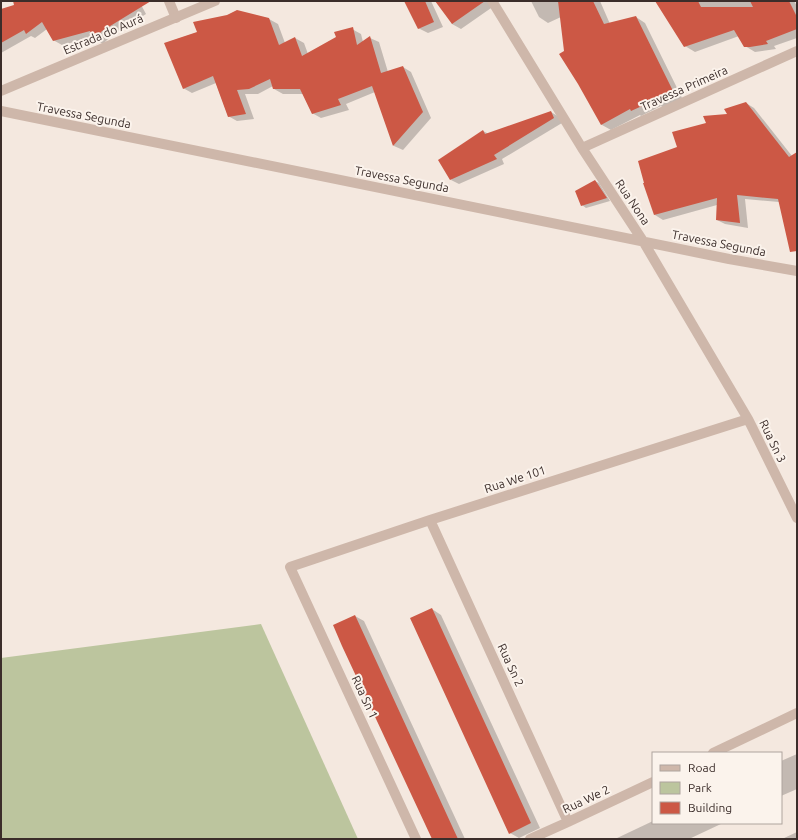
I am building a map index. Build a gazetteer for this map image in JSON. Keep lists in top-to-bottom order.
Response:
{
  "streets": {
    "street": [
      "Estrada do Aurá",
      "Travessa Primeira",
      "Travessa Segunda",
      "Rua Nona",
      "Rua Sn 3",
      "Rua We 101",
      "Rua Sn 2",
      "Rua Sn 1",
      "Rua We 2"
    ]
  },
  "crossings": [
    ["Travessa Primeira", "Rua Nona"],
    ["Travessa Segunda", "Rua Nona"],
    ["Rua Nona", "Rua Sn 3"],
    ["Rua Nona", "Rua We 101"],
    ["Rua Sn 3", "Rua We 101"],
    ["Rua We 101", "Rua Sn 2"],
    ["Rua We 101", "Rua Sn 1"],
    ["Rua Sn 2", "Rua We 2"]
  ],
  "legend": ["Road", "Park", "Building"]
}
